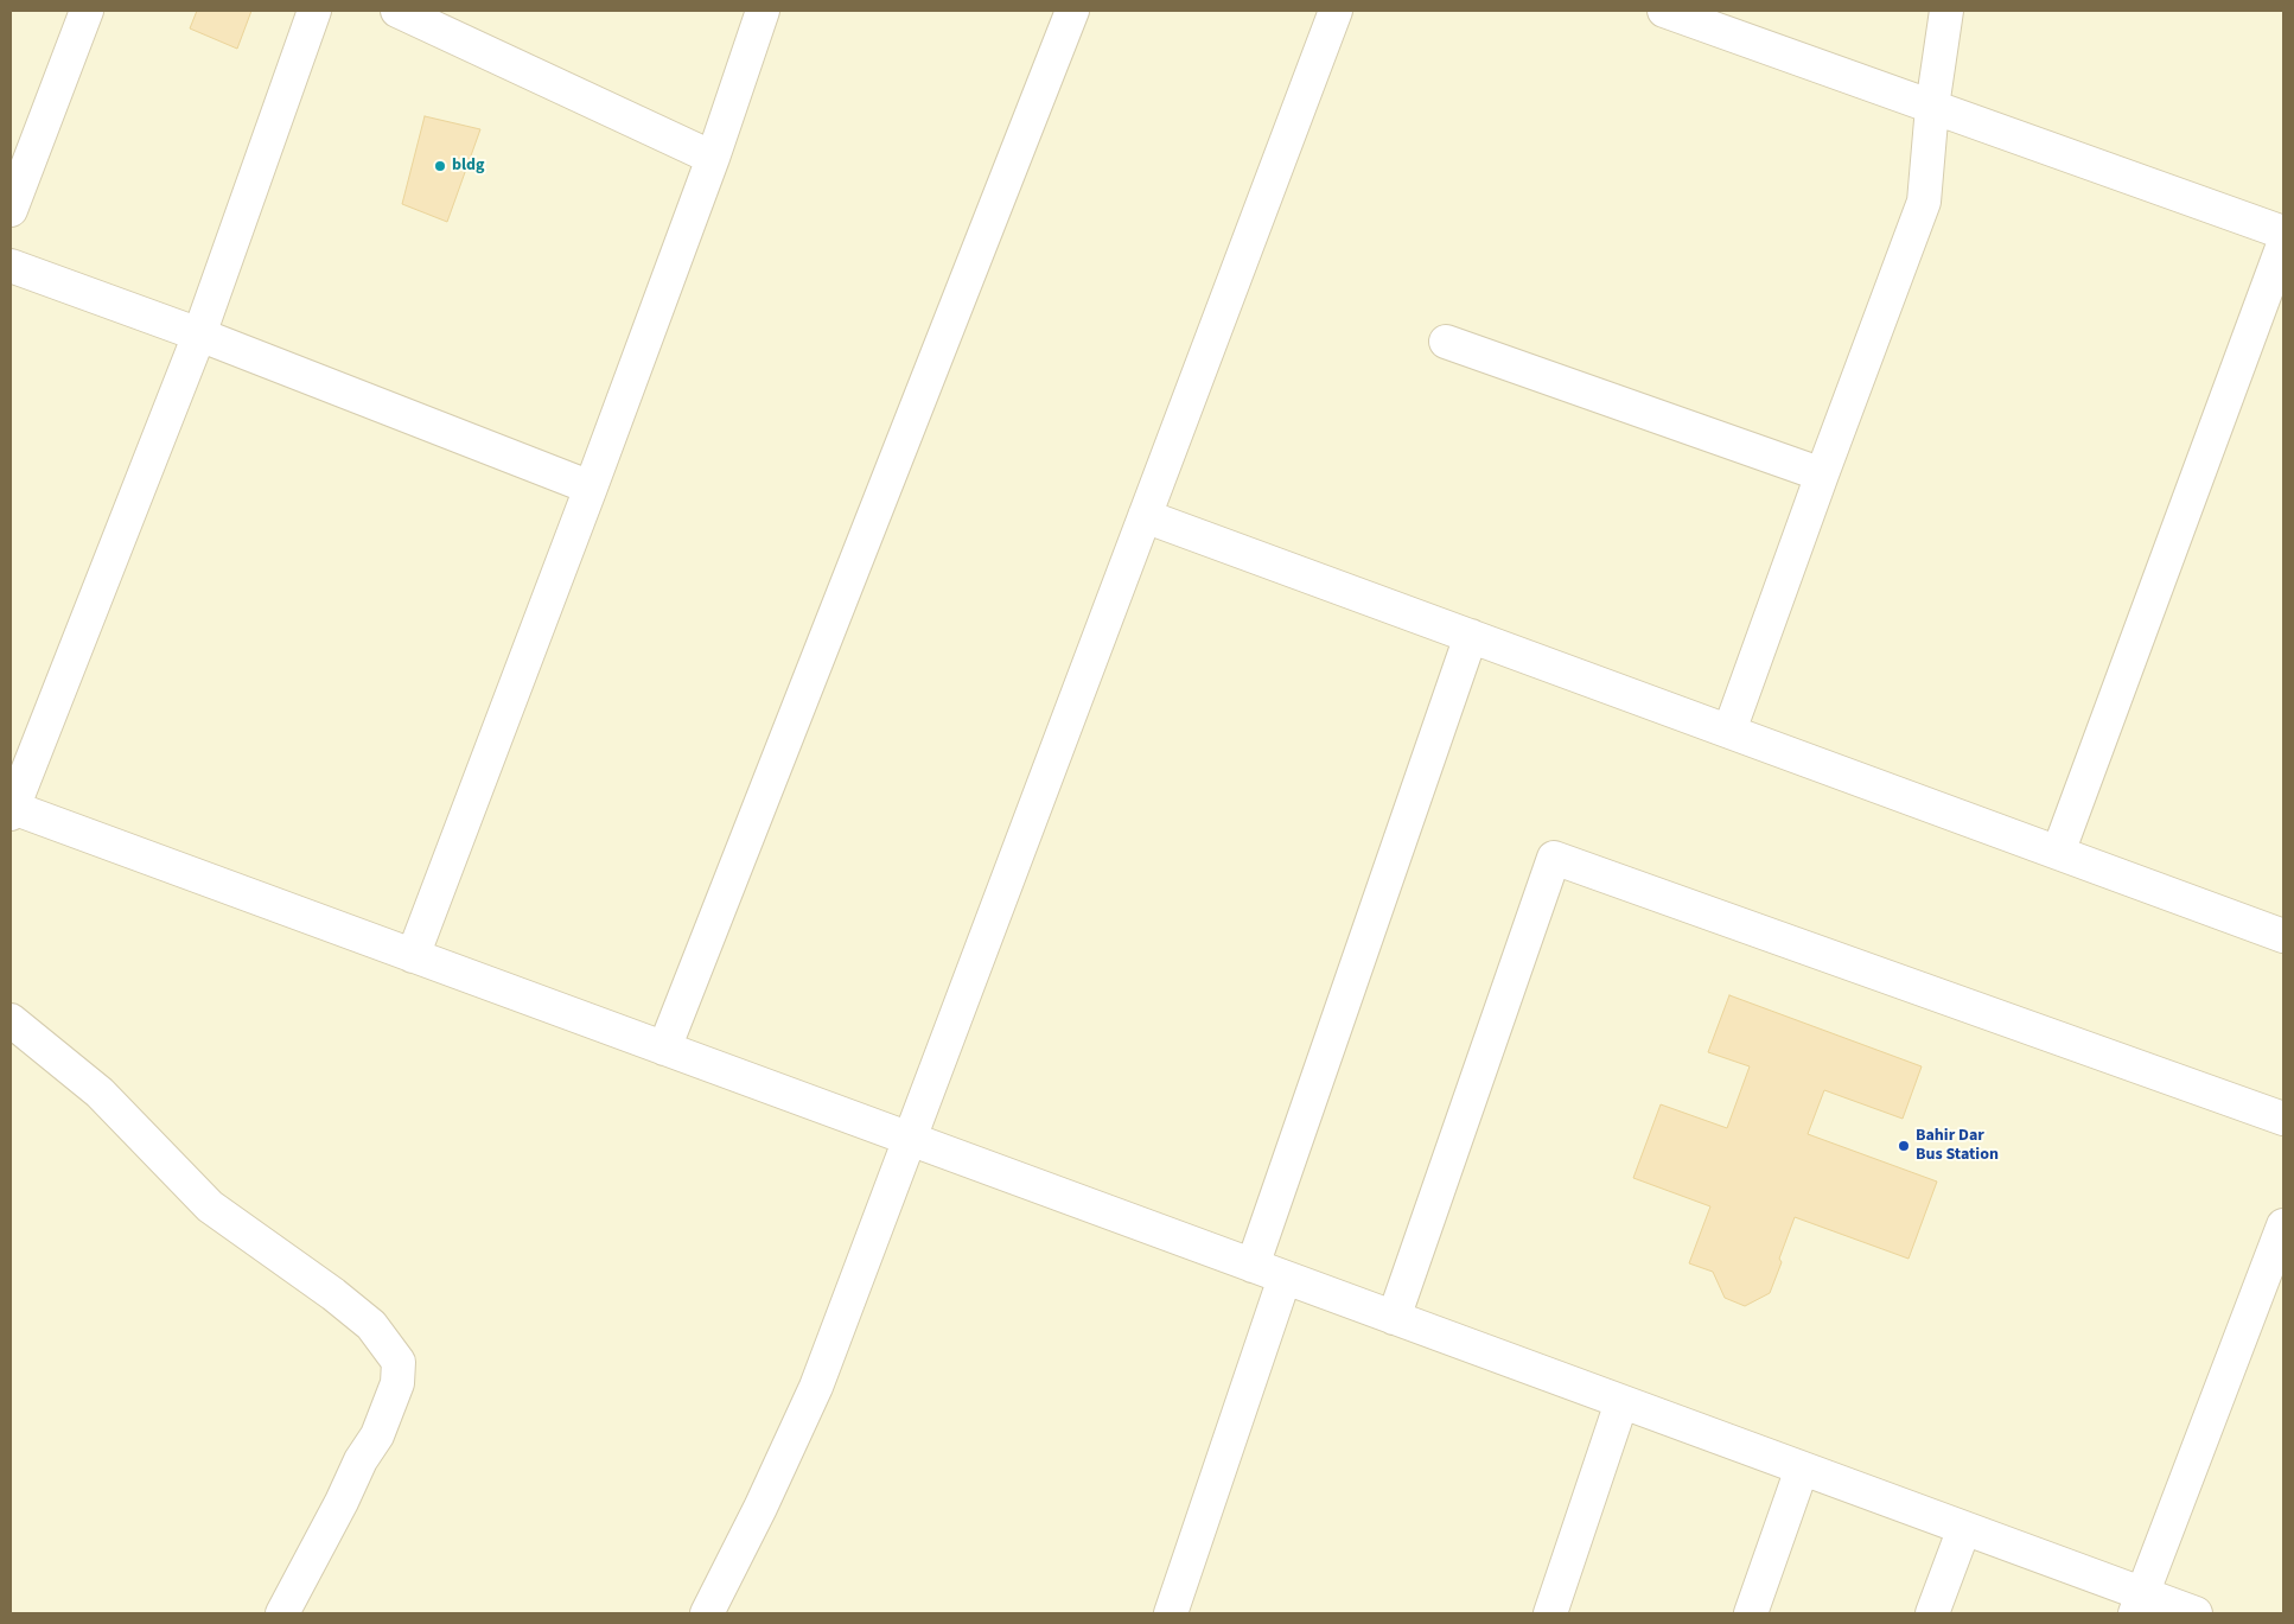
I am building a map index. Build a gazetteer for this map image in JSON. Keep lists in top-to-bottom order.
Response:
{
  "places": ["bldg", "Bahir Dar Bus Station"]
}
